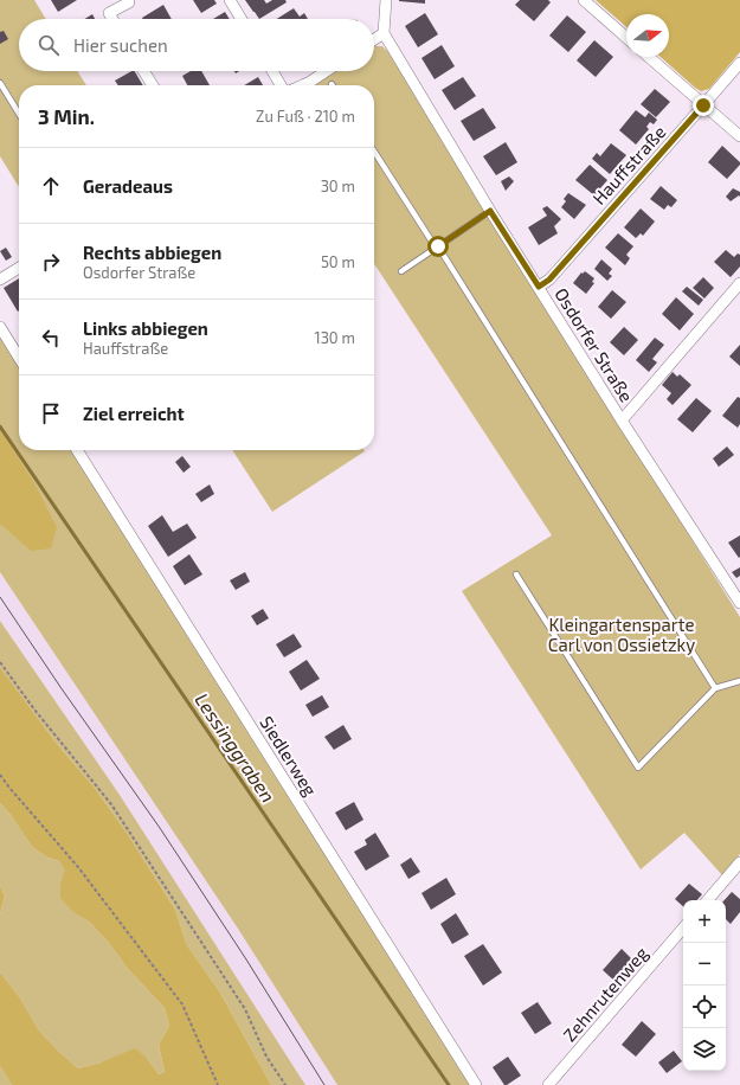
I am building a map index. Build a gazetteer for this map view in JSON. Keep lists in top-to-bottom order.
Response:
{
  "streets": {
    "street": [
      "Hauffstraße",
      "Osdorfer Straße",
      "Siedlerweg",
      "Zehnrutenweg"
    ]
  },
  "crossings": [
    ["Hauffstraße", "Osdorfer Straße"]
  ],
  "water": ["Lessinggraben"],
  "parks": ["Kleingartensparte Carl von Ossietzky"],
  "north": "right",
  "page": {
    "search": "Hier suchen",
    "heading": ["3 Min.", "Zu Fuß · 210 m"],
    "list": [
      ["Geradeaus", "30 m"],
      ["Rechts abbiegen", "Osdorfer Straße", "50 m"],
      ["Links abbiegen", "Hauffstraße", "130 m"],
      "Ziel erreicht"
    ],
    "map_buttons": ["+", "−"]
  }
}
